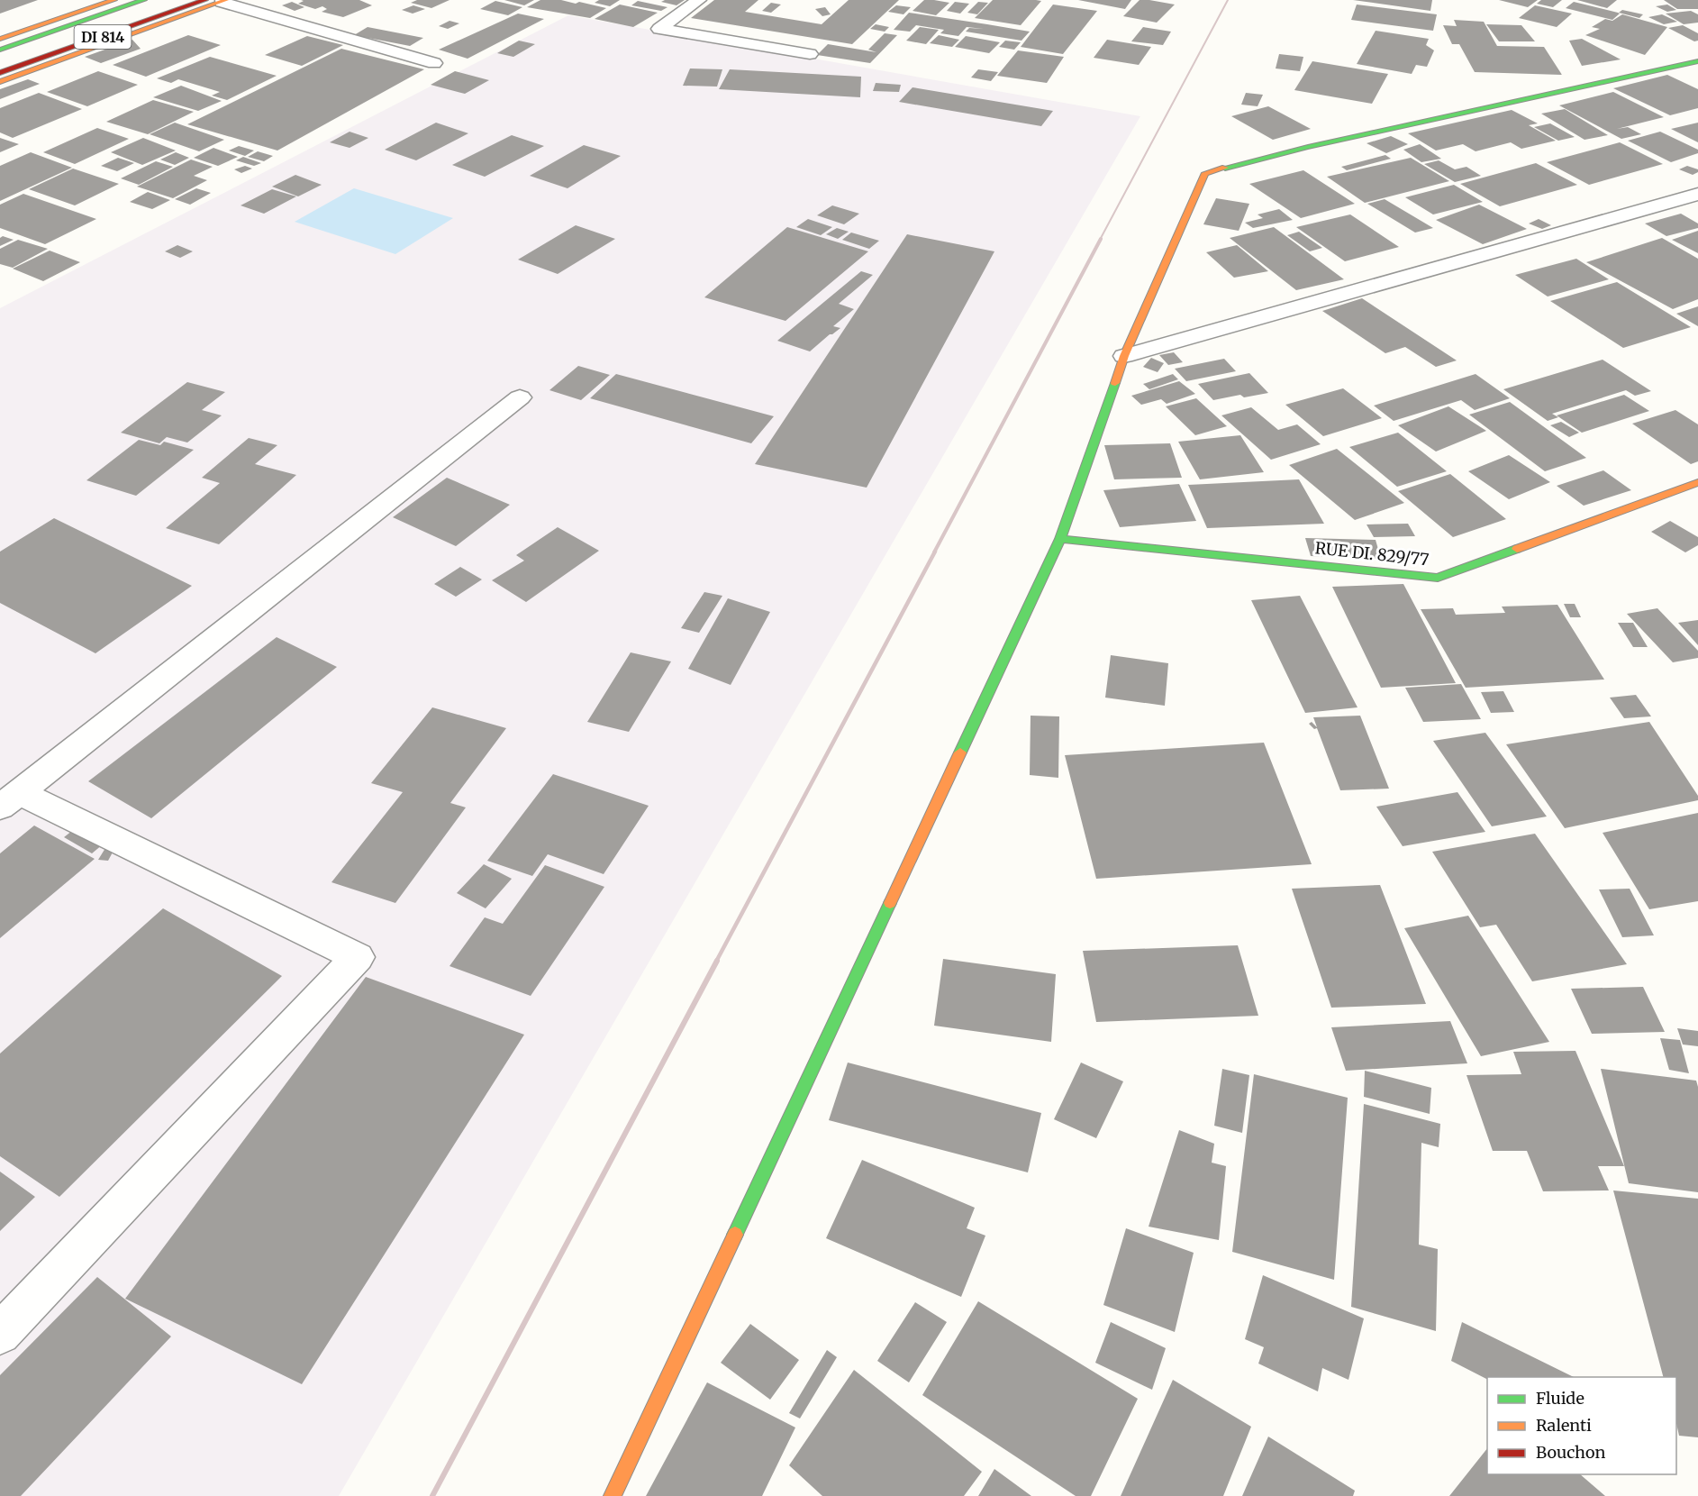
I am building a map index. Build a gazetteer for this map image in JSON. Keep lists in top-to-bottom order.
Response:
{
  "streets": {
    "street": ["DI 814", "RUE DI. 829/77"]
  },
  "legend": ["Fluide", "Ralenti", "Bouchon"]
}
